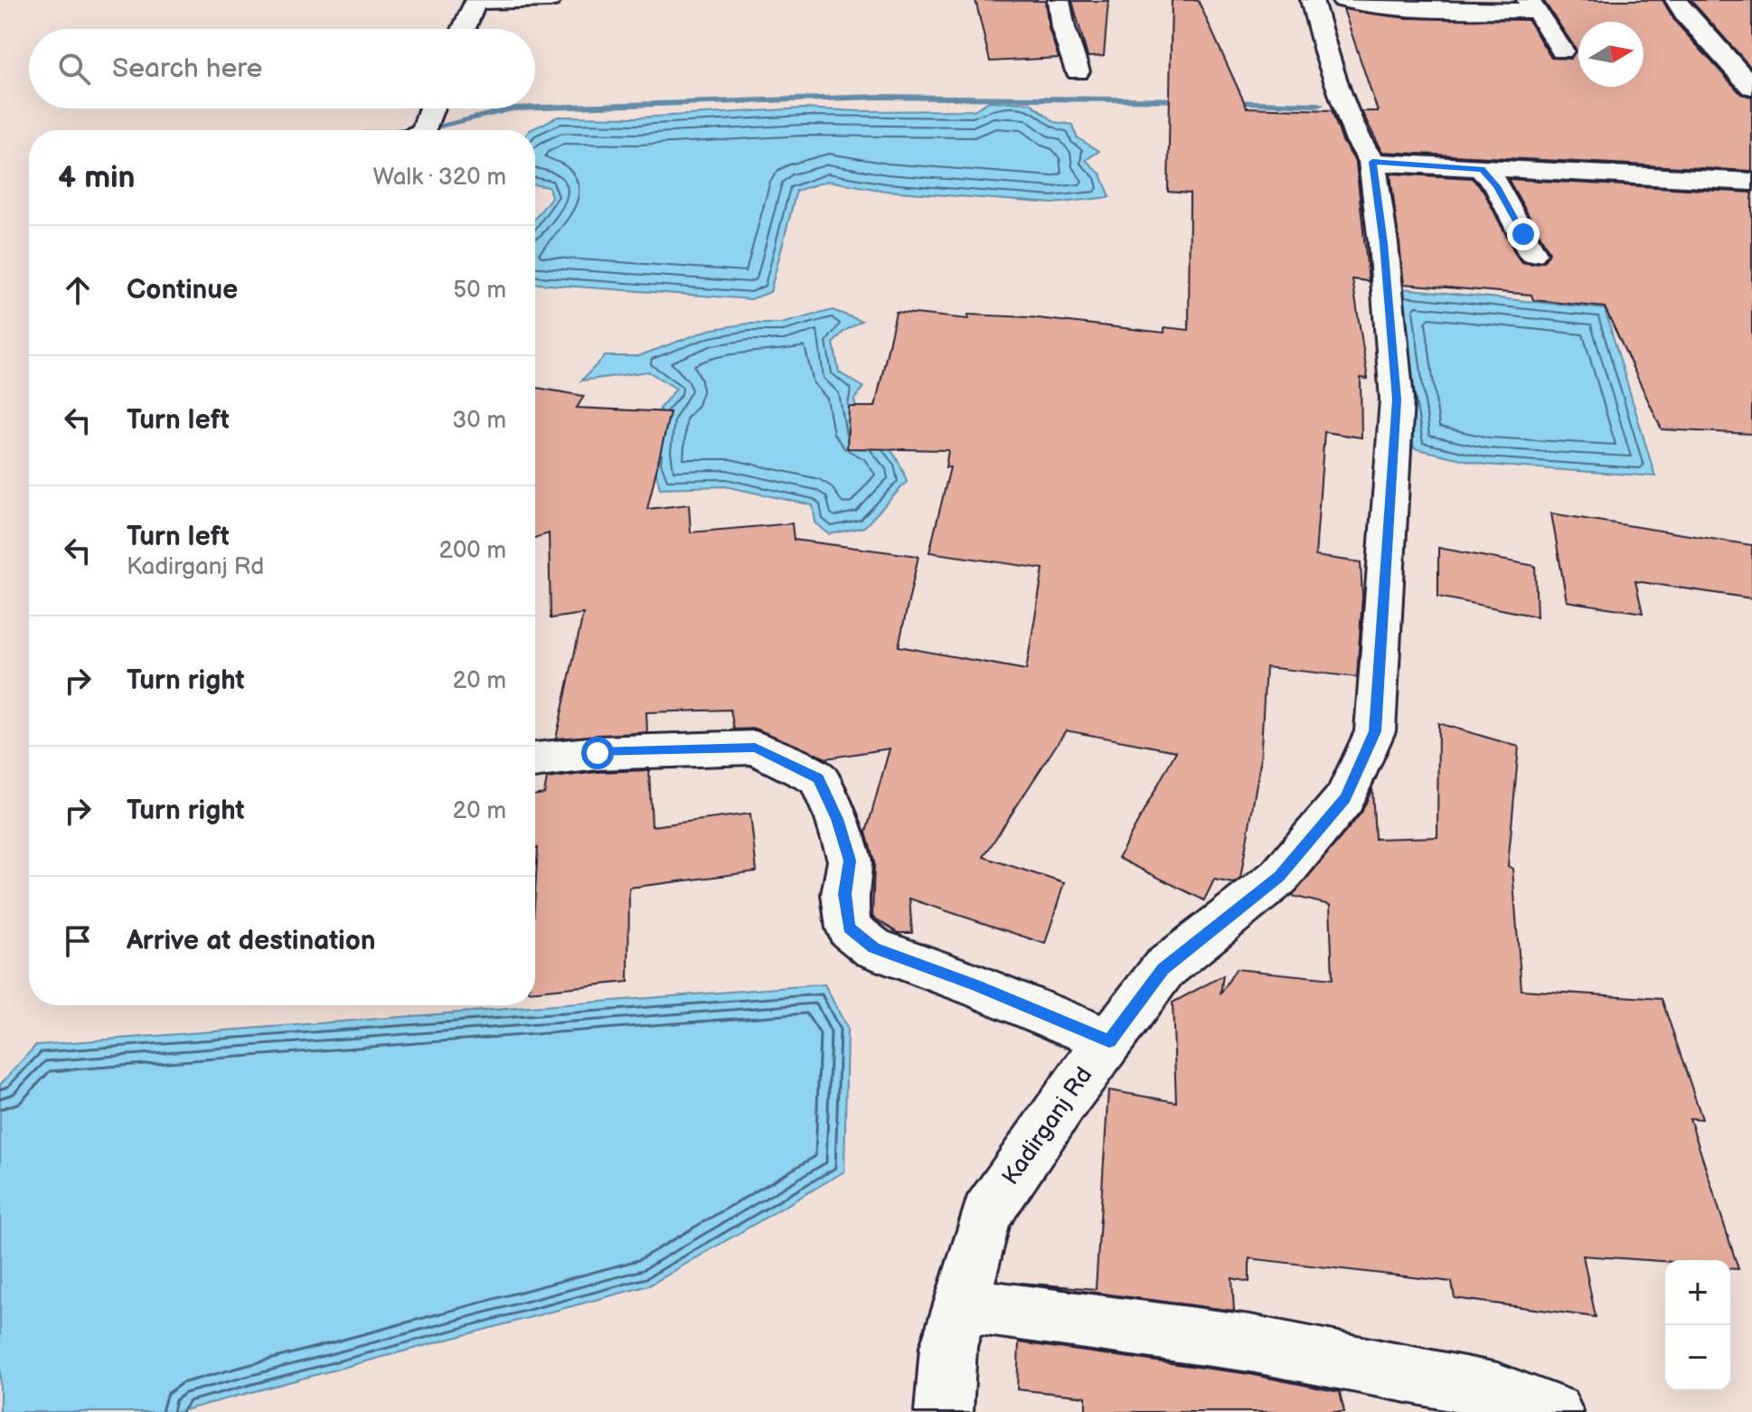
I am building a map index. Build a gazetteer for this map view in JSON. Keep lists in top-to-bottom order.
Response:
{
  "streets": {
    "street": ["Kadirganj Rd"]
  },
  "north": "right",
  "page": {
    "search": "Search here",
    "heading": ["4 min", "Walk · 320 m"],
    "list": [
      ["Continue", "50 m"],
      ["Turn left", "30 m"],
      ["Turn left", "Kadirganj Rd", "200 m"],
      ["Turn right", "20 m"],
      ["Turn right", "20 m"],
      "Arrive at destination"
    ],
    "map_buttons": ["+", "−"]
  }
}
